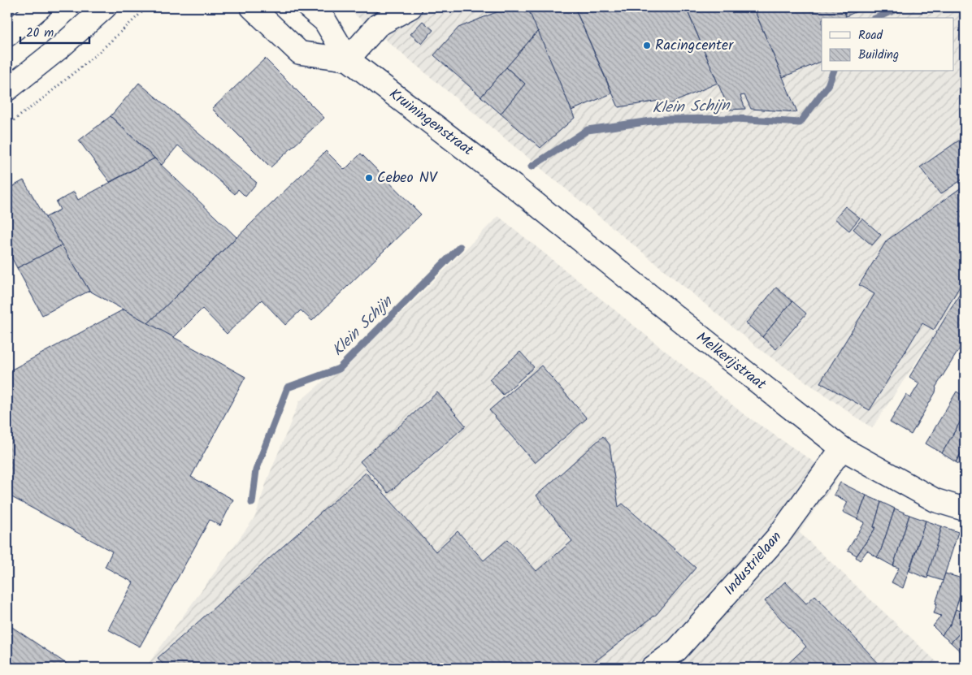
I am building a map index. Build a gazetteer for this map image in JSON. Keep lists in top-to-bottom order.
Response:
{
  "streets": {
    "street": ["Kruiningenstraat", "Melkerijstraat", "Industrielaan"]
  },
  "crossings": [
    ["Kruiningenstraat", "Melkerijstraat"],
    ["Melkerijstraat", "Industrielaan"]
  ],
  "water": ["Klein Schijn"],
  "places": ["Racingcenter", "Cebeo NV"],
  "legend": ["Road", "Building"],
  "scale_bar": "20 m"
}
